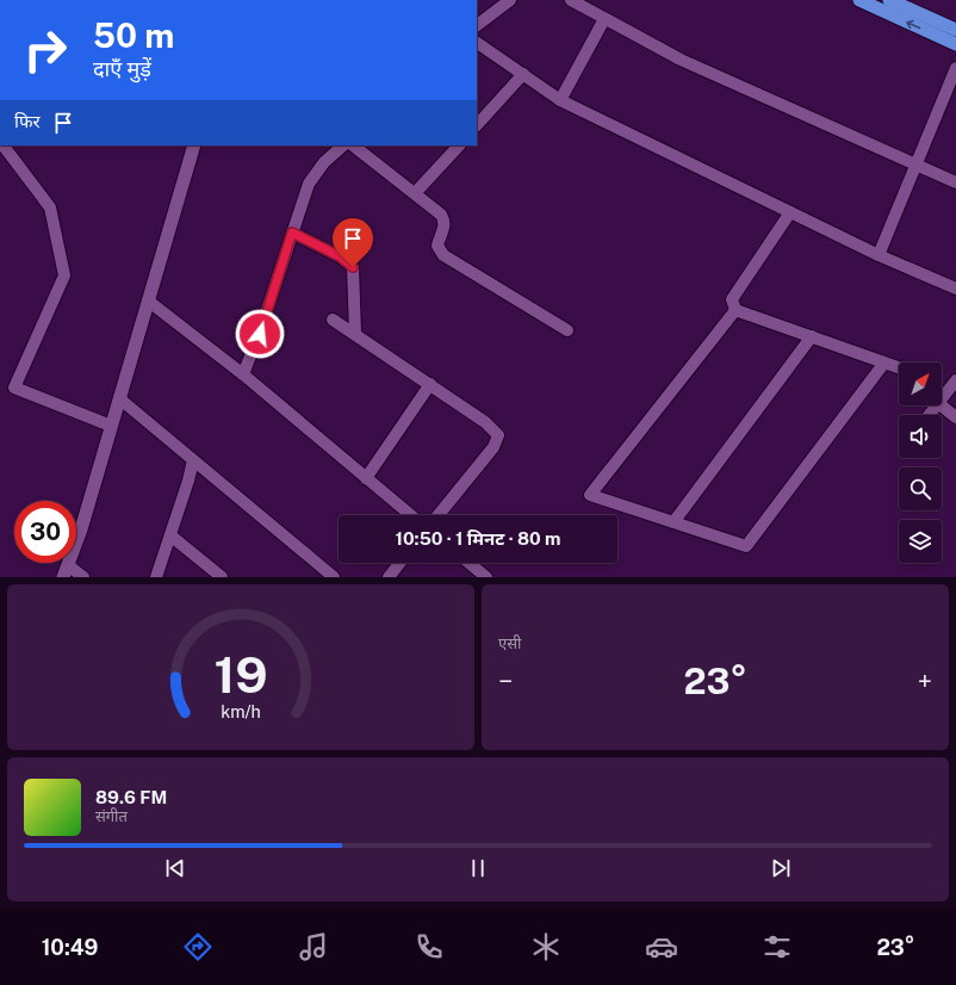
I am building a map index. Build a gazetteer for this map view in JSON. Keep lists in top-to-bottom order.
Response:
{
  "north": "top right",
  "page": {
    "turn": ["50 m", "दाएँ मुड़ें"],
    "then": "फिर",
    "limit": "30",
    "trip": "10:50 · 1 मिनट · 80 m",
    "tile": "एसी",
    "heat": ["−", "23°", "+"],
    "song": ["89.6 FM", "संगीत"],
    "tabs": ["10:49", "23°"],
    "gauge": ["19", "km/h"]
  }
}
